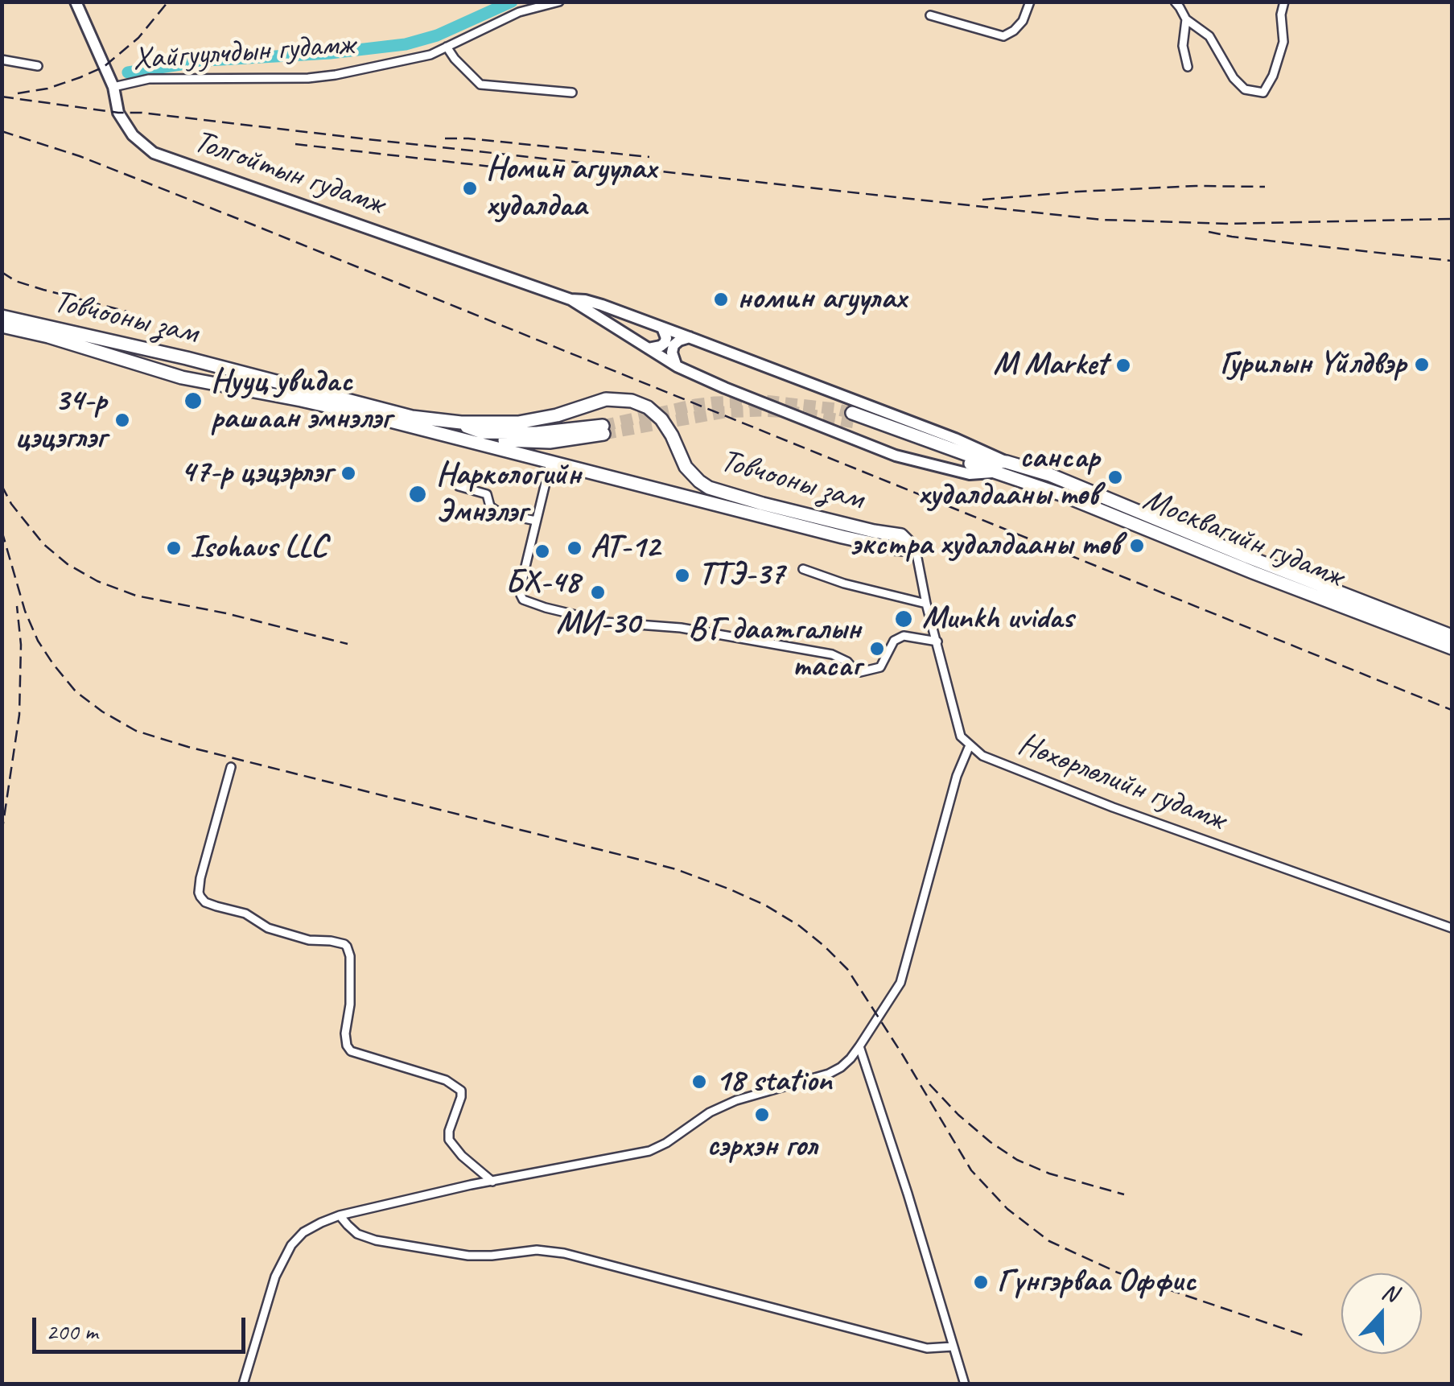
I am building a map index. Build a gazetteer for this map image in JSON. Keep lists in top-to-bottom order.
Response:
{
  "streets": {
    "highway": ["Товчооны зам", "Москвагийн гудамж"],
    "main road": ["Толгойтын гудамж"],
    "street": ["Хайгуулчдын гудамж", "Нөхөрлөлийн гудамж"]
  },
  "crossings": [
    ["Хайгуулчдын гудамж", "Толгойтын гудамж"],
    ["Толгойтын гудамж", "Москвагийн гудамж"],
    ["Товчооны зам", "Нөхөрлөлийн гудамж"]
  ],
  "places": [
    "Номин агуулах худалдаа",
    "номин агуулах",
    "Гурилын Үйлдвэр",
    "М Market",
    "Нууц увидас рашаан эмнэлэг",
    "34-р цэцэглэг",
    "47-р цэцэрлэг",
    "сансар худалдааны төв",
    "Наркологийн Эмнэлэг",
    "экстра худалдааны төв",
    "Isohaus LLC",
    "АТ-12",
    "БХ-48",
    "ТТЭ-37",
    "МИ-30",
    "Munkh uvidas",
    "ВГ даатгалын тасаг",
    "18 station",
    "сэрхэн гол",
    "Гүнгэрваа Оффис"
  ],
  "scale_bar": "200 m",
  "north": "top"
}
